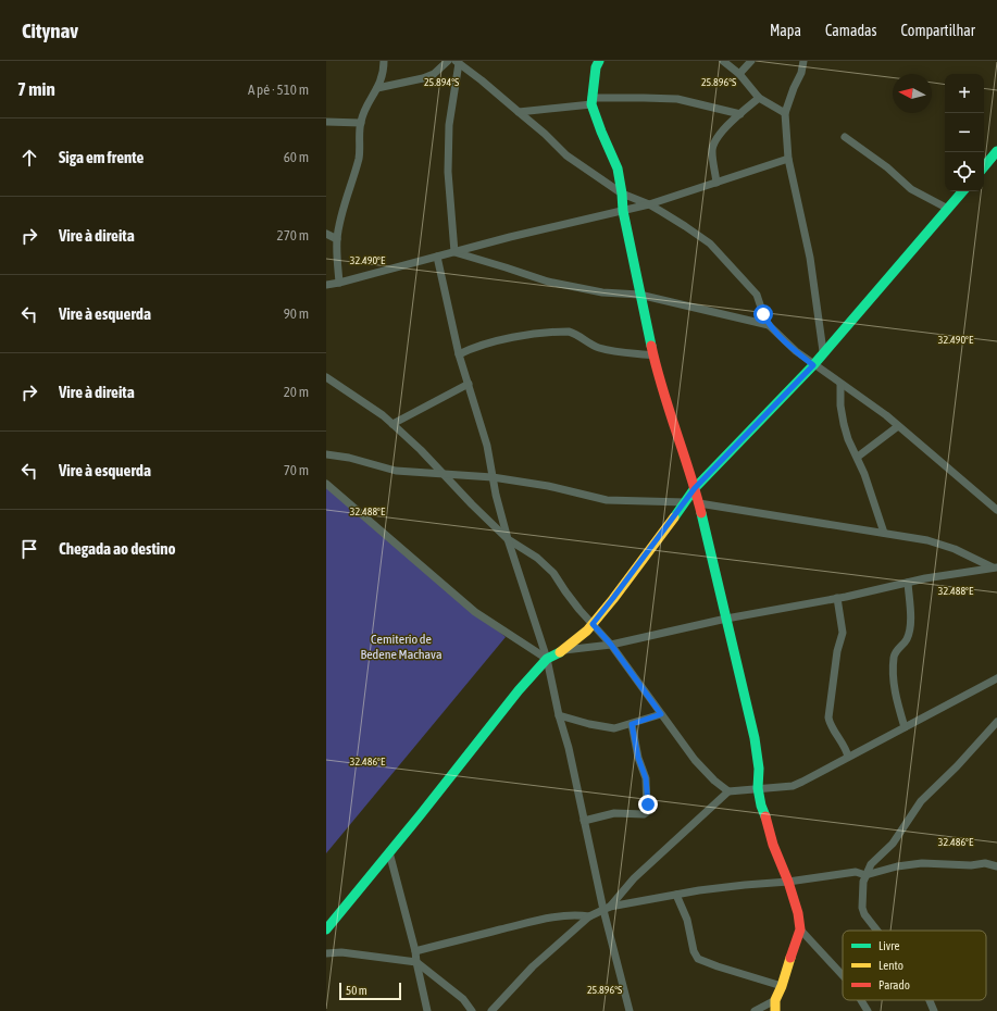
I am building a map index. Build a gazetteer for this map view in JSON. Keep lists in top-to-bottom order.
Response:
{
  "parks": ["Cemiterio de Bedene Machava"],
  "legend": ["Livre", "Lento", "Parado"],
  "scale_bar": "50 m",
  "north": "left",
  "page": {
    "header": "Citynav",
    "nav": ["Mapa", "Camadas", "Compartilhar"],
    "heading": ["7 min", "A pé · 510 m"],
    "map_buttons": ["+", "−"],
    "list": [
      ["Siga em frente", "60 m"],
      ["Vire à direita", "270 m"],
      ["Vire à esquerda", "90 m"],
      ["Vire à direita", "20 m"],
      ["Vire à esquerda", "70 m"],
      "Chegada ao destino"
    ],
    "scale": "50 m"
  },
  "coordinates": [
    "25.894°S",
    "25.896°S",
    "32.490°E",
    "32.488°E",
    "32.486°E"
  ]
}
